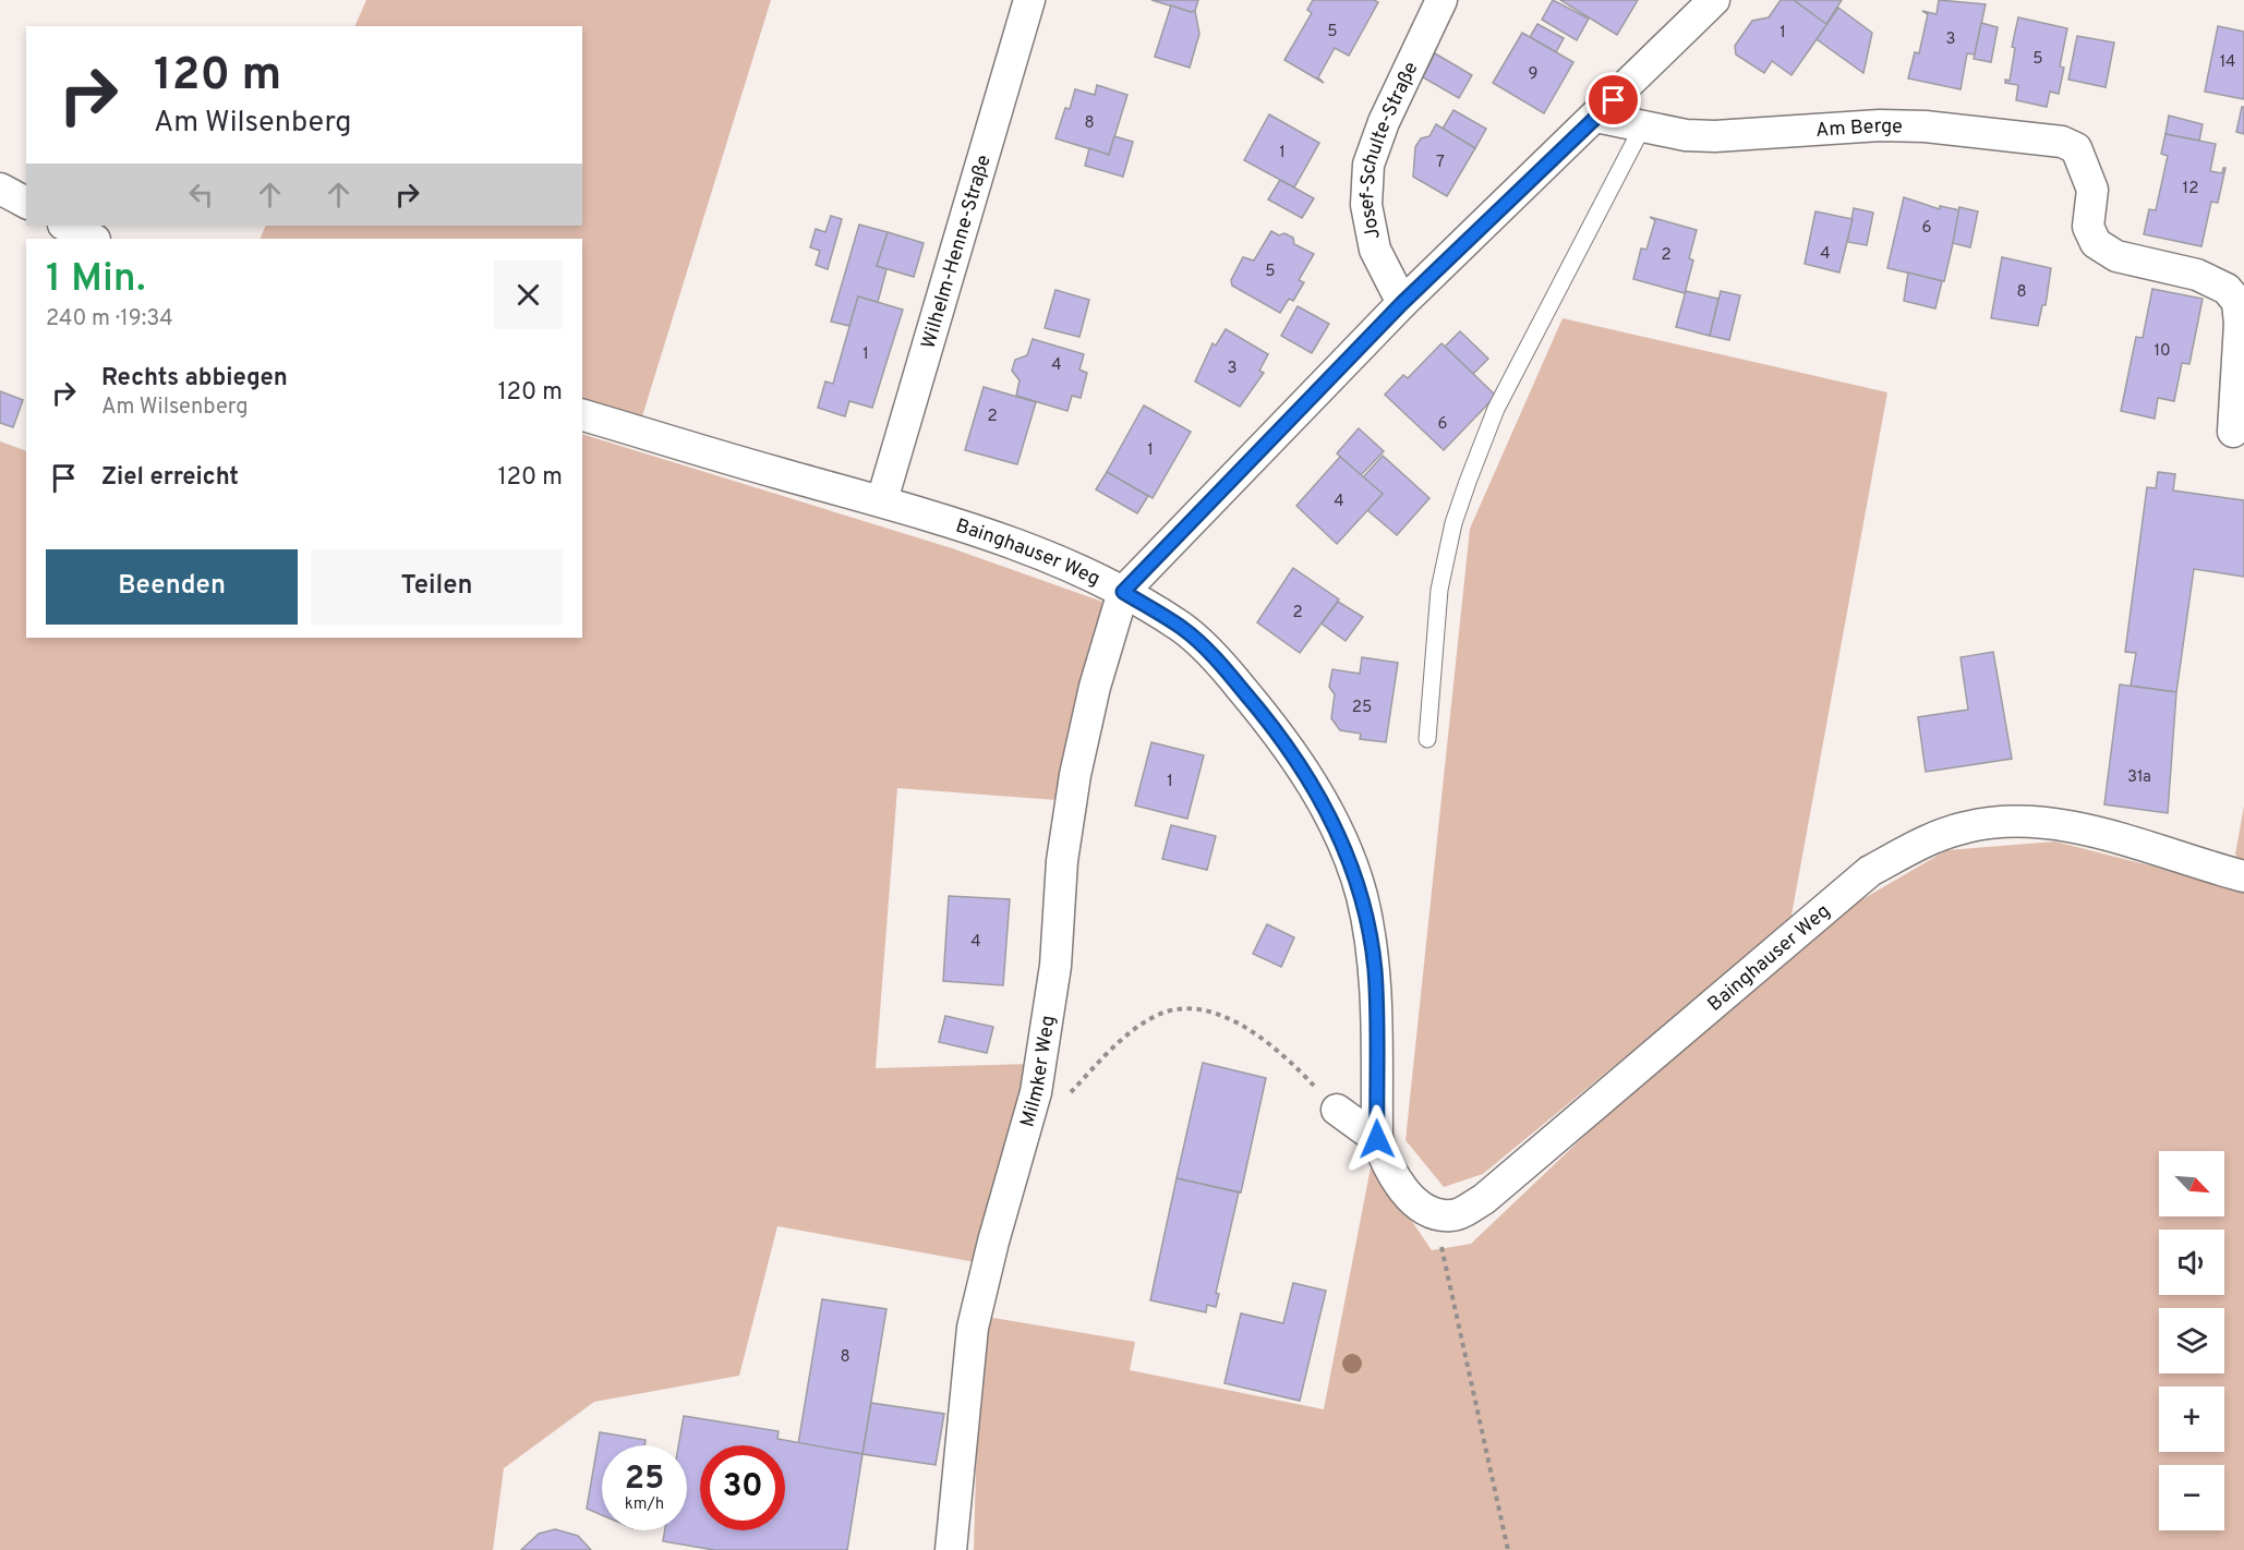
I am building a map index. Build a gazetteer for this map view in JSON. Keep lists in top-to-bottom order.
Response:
{
  "streets": {
    "street": [
      "Am Berge",
      "Josef-Schulte-Straße",
      "Wilhelm-Henne-Straße",
      "Bainghauser Weg",
      "Milmker Weg"
    ]
  },
  "crossings": [
    ["Wilhelm-Henne-Straße", "Bainghauser Weg"],
    ["Bainghauser Weg", "Milmker Weg"]
  ],
  "house_numbers": [
    "5",
    "1",
    "3",
    "5",
    "14",
    "9",
    "8",
    "1",
    "7",
    "12",
    "6",
    "4",
    "2",
    "5",
    "8",
    "10",
    "1",
    "4",
    "3",
    "2",
    "6",
    "1",
    "4",
    "2",
    "25",
    "31a",
    "1",
    "4",
    "8"
  ],
  "north": "bottom right",
  "page": {
    "turn": ["120 m", "Am Wilsenberg"],
    "heading": ["1 Min.", "240 m · 19:34"],
    "list": [
      {
        "name": "Rechts abbiegen",
        "note": "Am Wilsenberg",
        "value": "120 m"
      },
      {
        "name": "Ziel erreicht",
        "value": "120 m"
      }
    ],
    "buttons": ["Beenden", "Teilen"],
    "map_buttons": ["+", "−"],
    "speed": "25 km/h",
    "limit": "30"
  }
}
